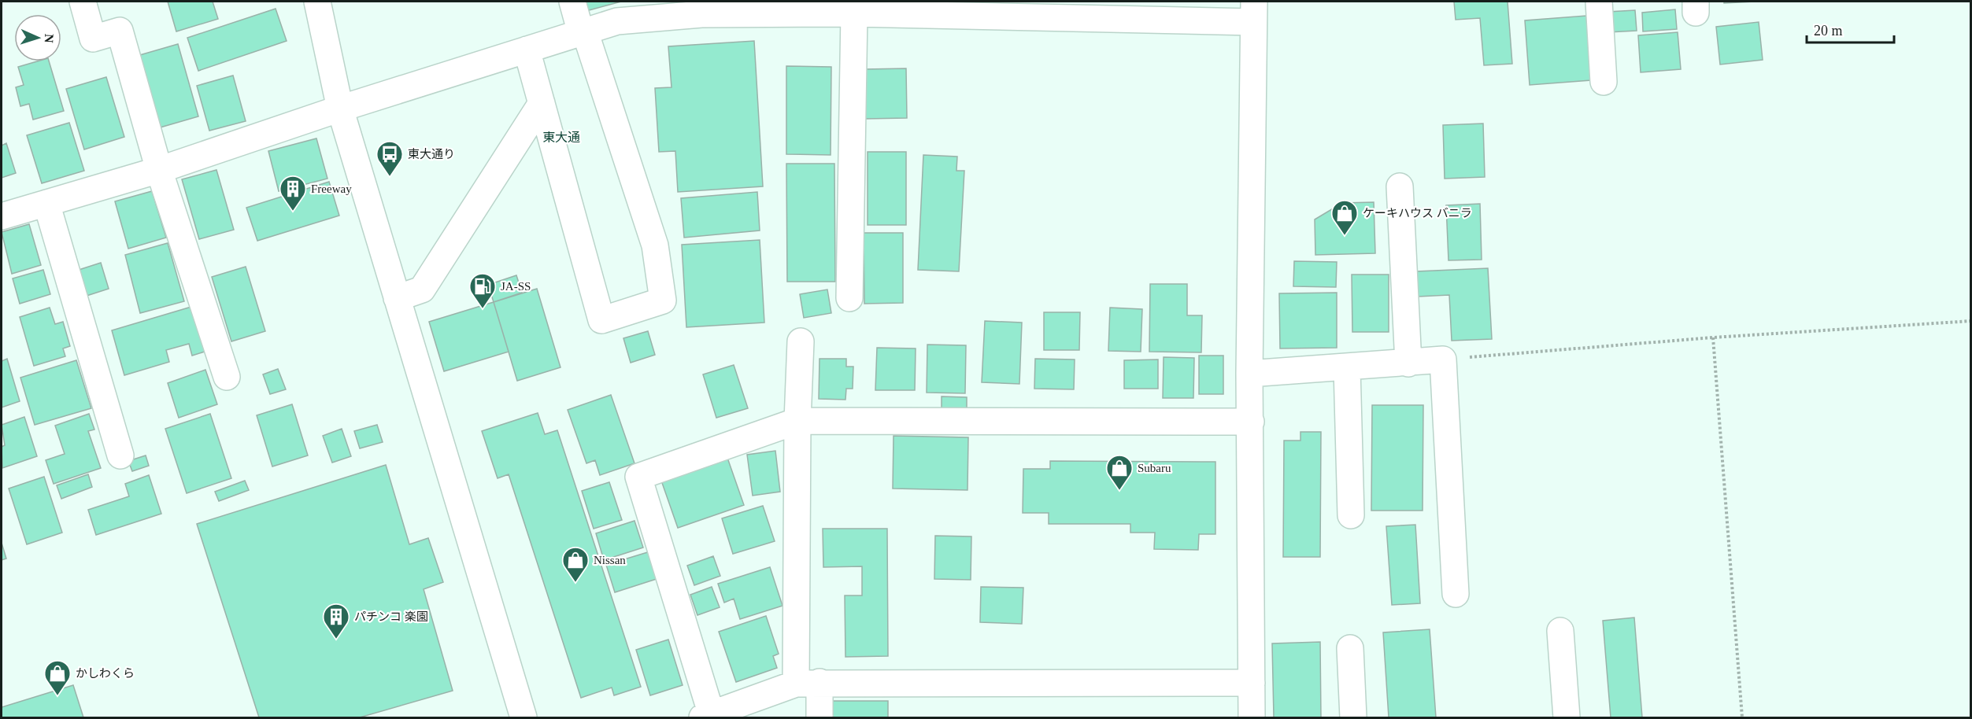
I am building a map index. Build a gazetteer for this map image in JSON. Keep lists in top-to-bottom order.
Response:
{
  "districts": ["東大通"],
  "places": {
    "bus stop": ["東大通り"],
    "building": ["Freeway", "パチンコ 楽園"],
    "shop": [
      "ケーキハウス バニラ",
      "Subaru",
      "Nissan",
      "かしわくら"
    ],
    "fuel station": ["JA-SS"]
  },
  "scale_bar": "20 m",
  "north": "right"
}
